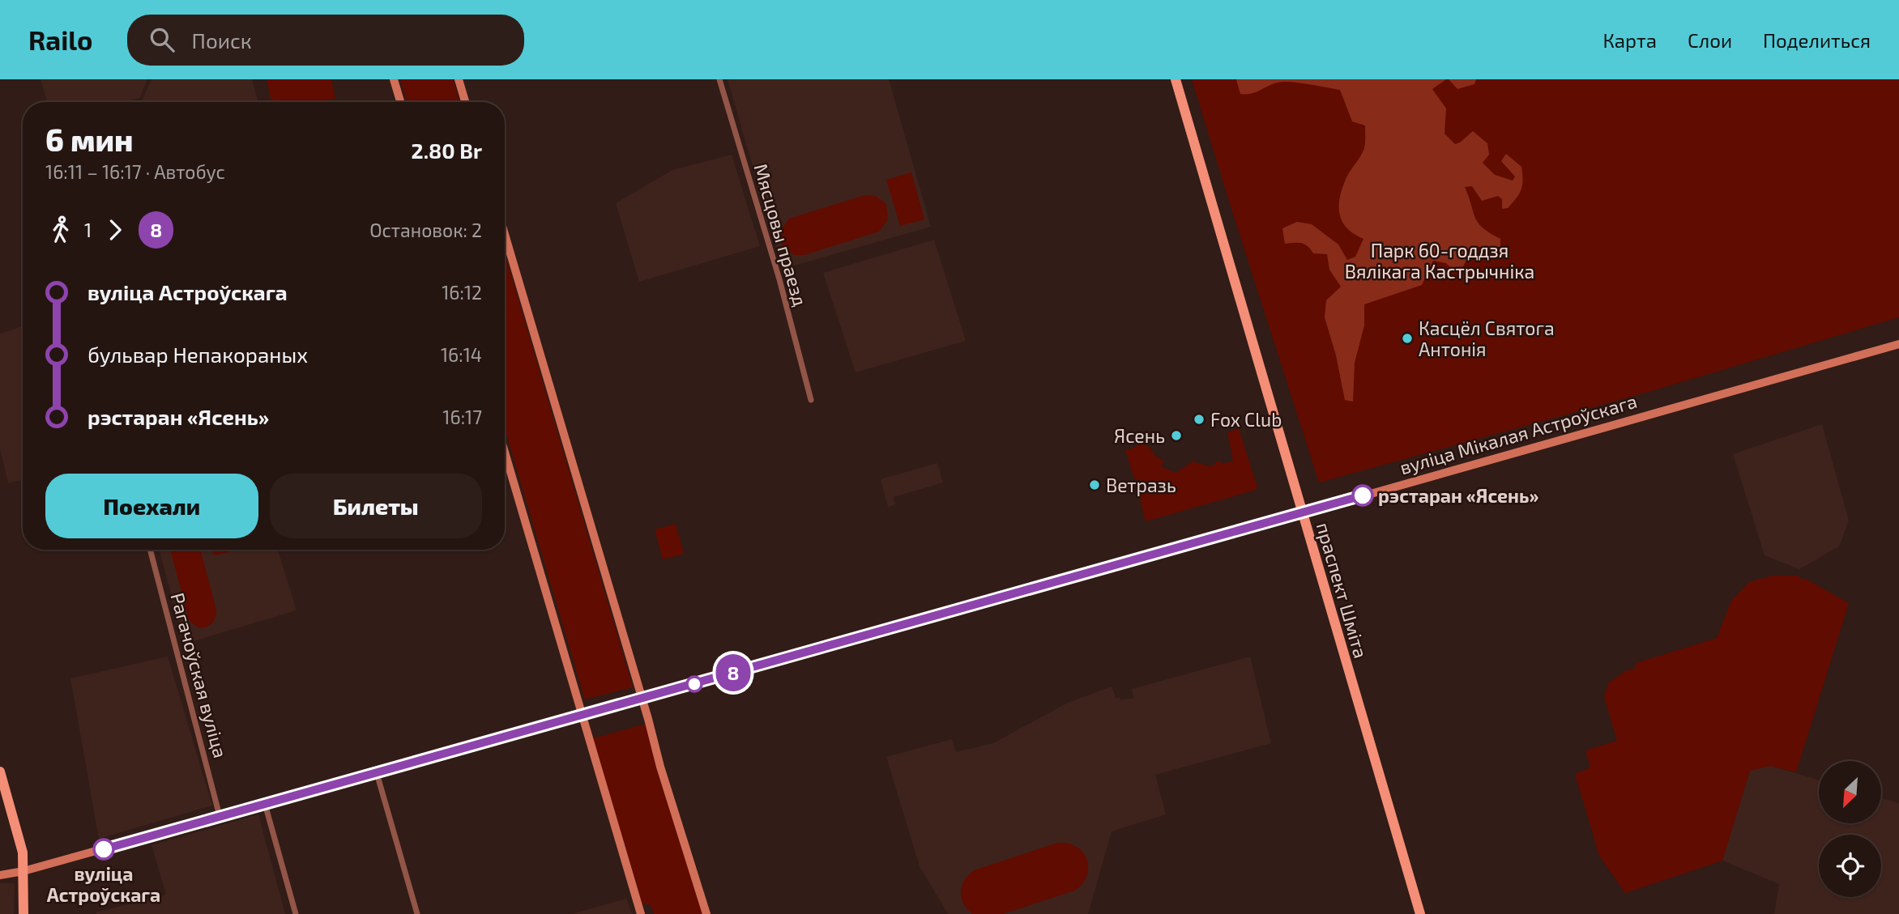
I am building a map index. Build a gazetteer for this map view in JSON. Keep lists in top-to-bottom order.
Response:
{
  "streets": {
    "main road": ["вуліца Мікалая Астроўскага", "праспект Шміта"],
    "street": ["Мясцовы праезд", "Рагачоўская вуліца"]
  },
  "crossings": [
    ["вуліца Мікалая Астроўскага", "праспект Шміта"],
    ["вуліца Мікалая Астроўскага", "Рагачоўская вуліца"]
  ],
  "parks": ["Парк 60-годдзя Вялікага Кастрычніка"],
  "places": [
    "Касцёл Святога Антонія",
    "Fox Club",
    "Ясень",
    "Ветразь",
    "рэстаран «Ясень»",
    "вуліца Астроўскага"
  ],
  "lines": ["bus line 8"],
  "north": "bottom left",
  "page": {
    "header": "Railo",
    "search": "Поиск",
    "nav": ["Карта", "Слои", "Поделиться"],
    "on_map": "8",
    "heading": ["6 мин", "16:11 – 16:17 · Автобус", "2.80 Br"],
    "legs": ["1", "8", "Остановок: 2"],
    "list": [
      {
        "name": "вуліца Астроўскага",
        "value": "16:12"
      },
      {
        "name": "бульвар Непакораных",
        "value": "16:14"
      },
      {
        "name": "рэстаран «Ясень»",
        "value": "16:17"
      }
    ],
    "buttons": ["Поехали", "Билеты"]
  }
}
